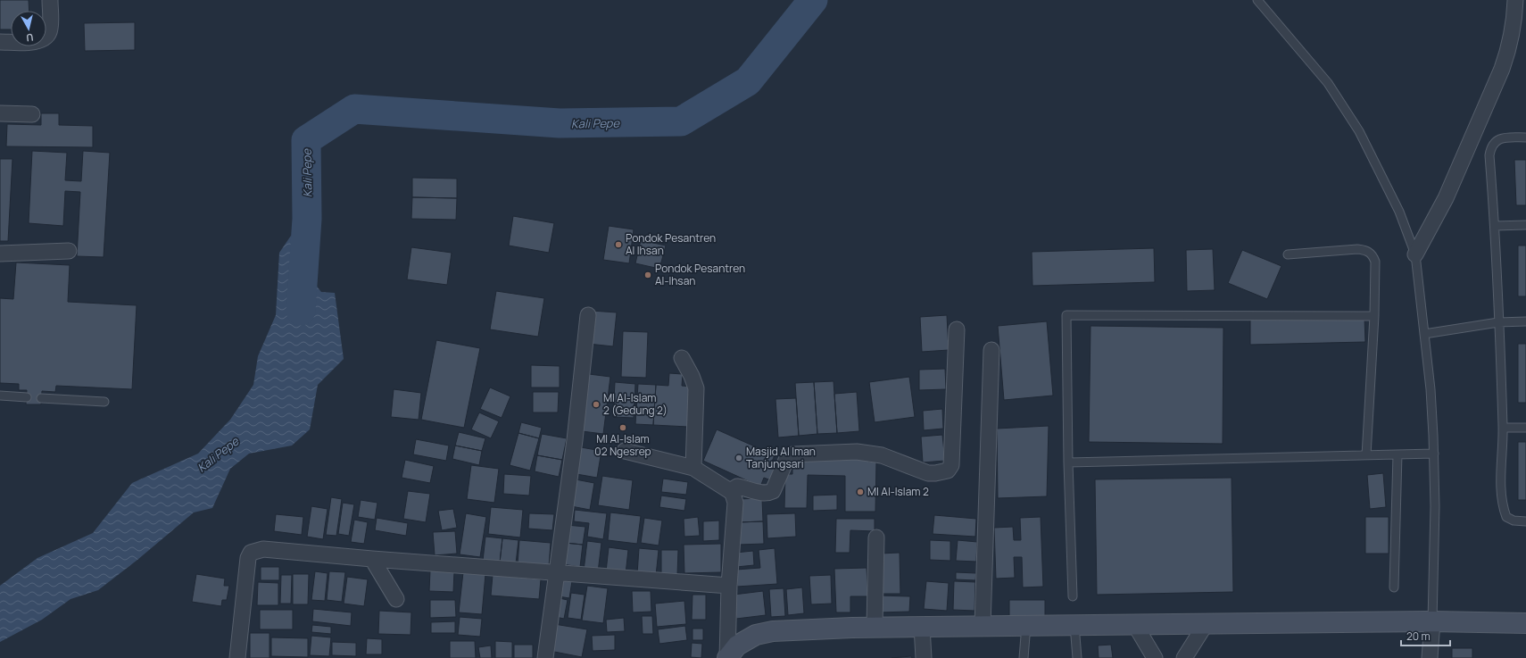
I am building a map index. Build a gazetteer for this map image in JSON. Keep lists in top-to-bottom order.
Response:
{
  "water": ["Kali Pepe"],
  "places": [
    "Pondok Pesantren Al Ihsan",
    "Pondok Pesantren Al-Ihsan",
    "MI Al-Islam 2 (Gedung 2)",
    "MI Al-Islam 02 Ngesrep",
    "Masjid Al Iman Tanjungsari",
    "MI Al-Islam 2"
  ],
  "scale_bar": "20 m",
  "north": "bottom"
}
